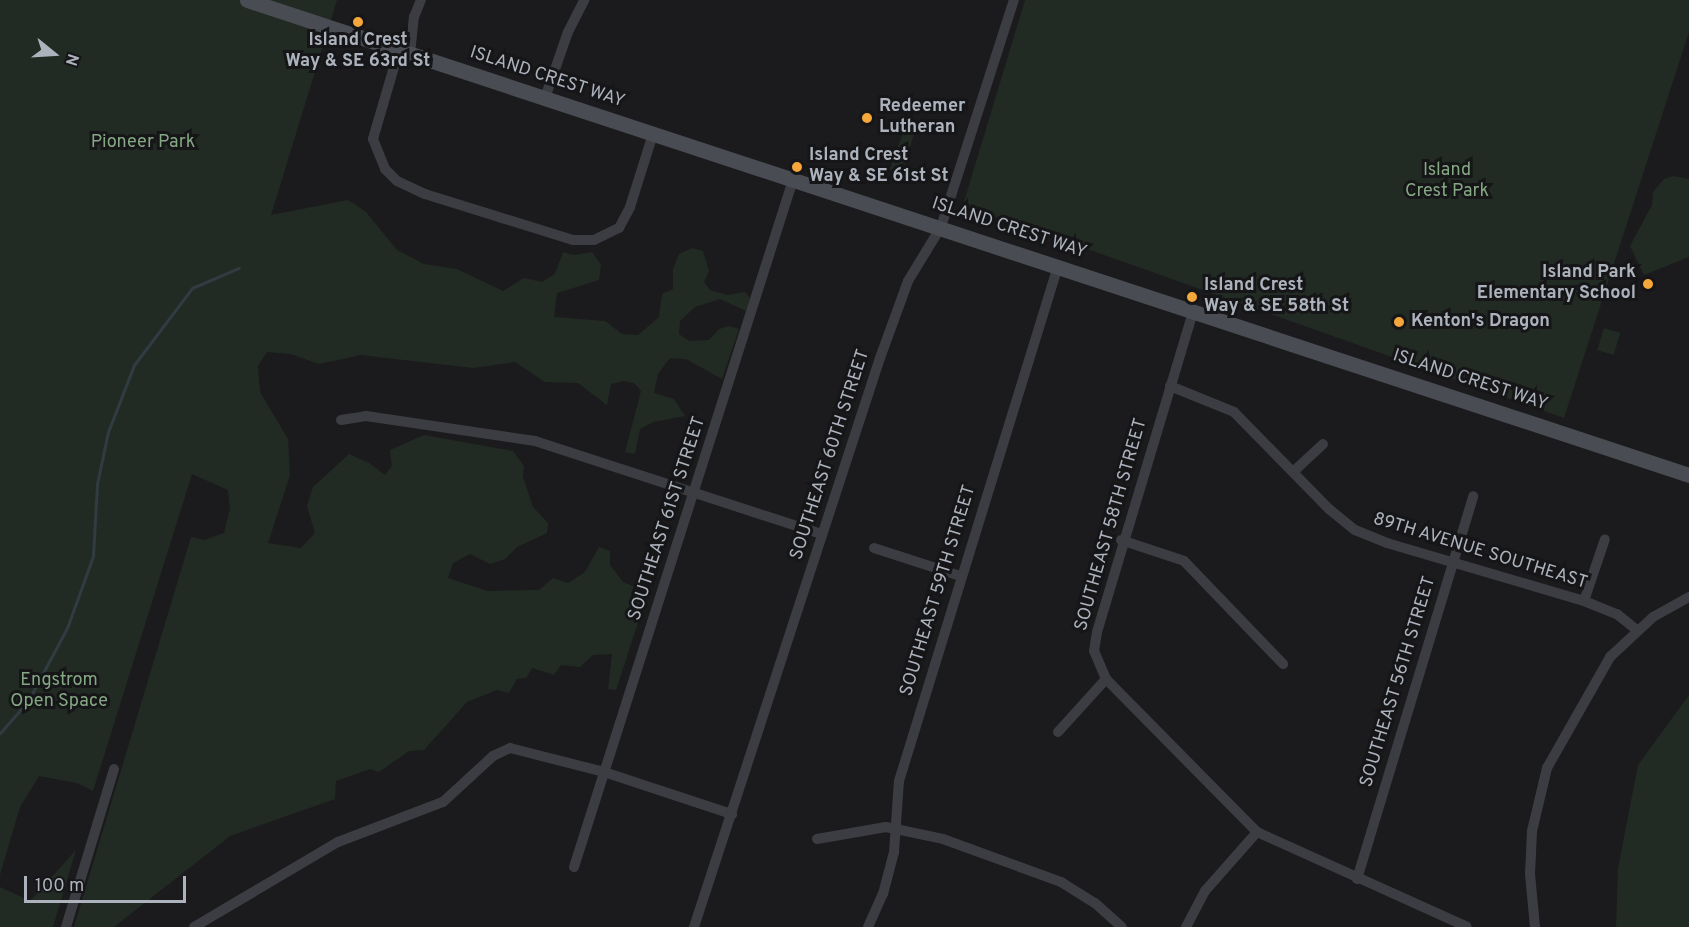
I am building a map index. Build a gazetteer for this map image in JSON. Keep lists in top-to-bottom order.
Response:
{
  "streets": {
    "main road": ["ISLAND CREST WAY"],
    "street": [
      "SOUTHEAST 60TH STREET",
      "SOUTHEAST 61ST STREET",
      "SOUTHEAST 58TH STREET",
      "89TH AVENUE SOUTHEAST",
      "SOUTHEAST 59TH STREET",
      "SOUTHEAST 56TH STREET"
    ]
  },
  "crossings": [
    ["ISLAND CREST WAY", "SOUTHEAST 60TH STREET"],
    ["ISLAND CREST WAY", "SOUTHEAST 61ST STREET"],
    ["ISLAND CREST WAY", "SOUTHEAST 58TH STREET"],
    ["ISLAND CREST WAY", "SOUTHEAST 59TH STREET"],
    ["SOUTHEAST 58TH STREET", "89TH AVENUE SOUTHEAST"],
    ["89TH AVENUE SOUTHEAST", "SOUTHEAST 56TH STREET"]
  ],
  "parks": ["Pioneer Park", "Island Crest Park", "Engstrom Open Space"],
  "places": [
    "Island Crest Way & SE 63rd St",
    "Redeemer Lutheran",
    "Island Crest Way & SE 61st St",
    "Island Park Elementary School",
    "Island Crest Way & SE 58th St",
    "Kenton's Dragon"
  ],
  "scale_bar": "100 m",
  "north": "right"
}
